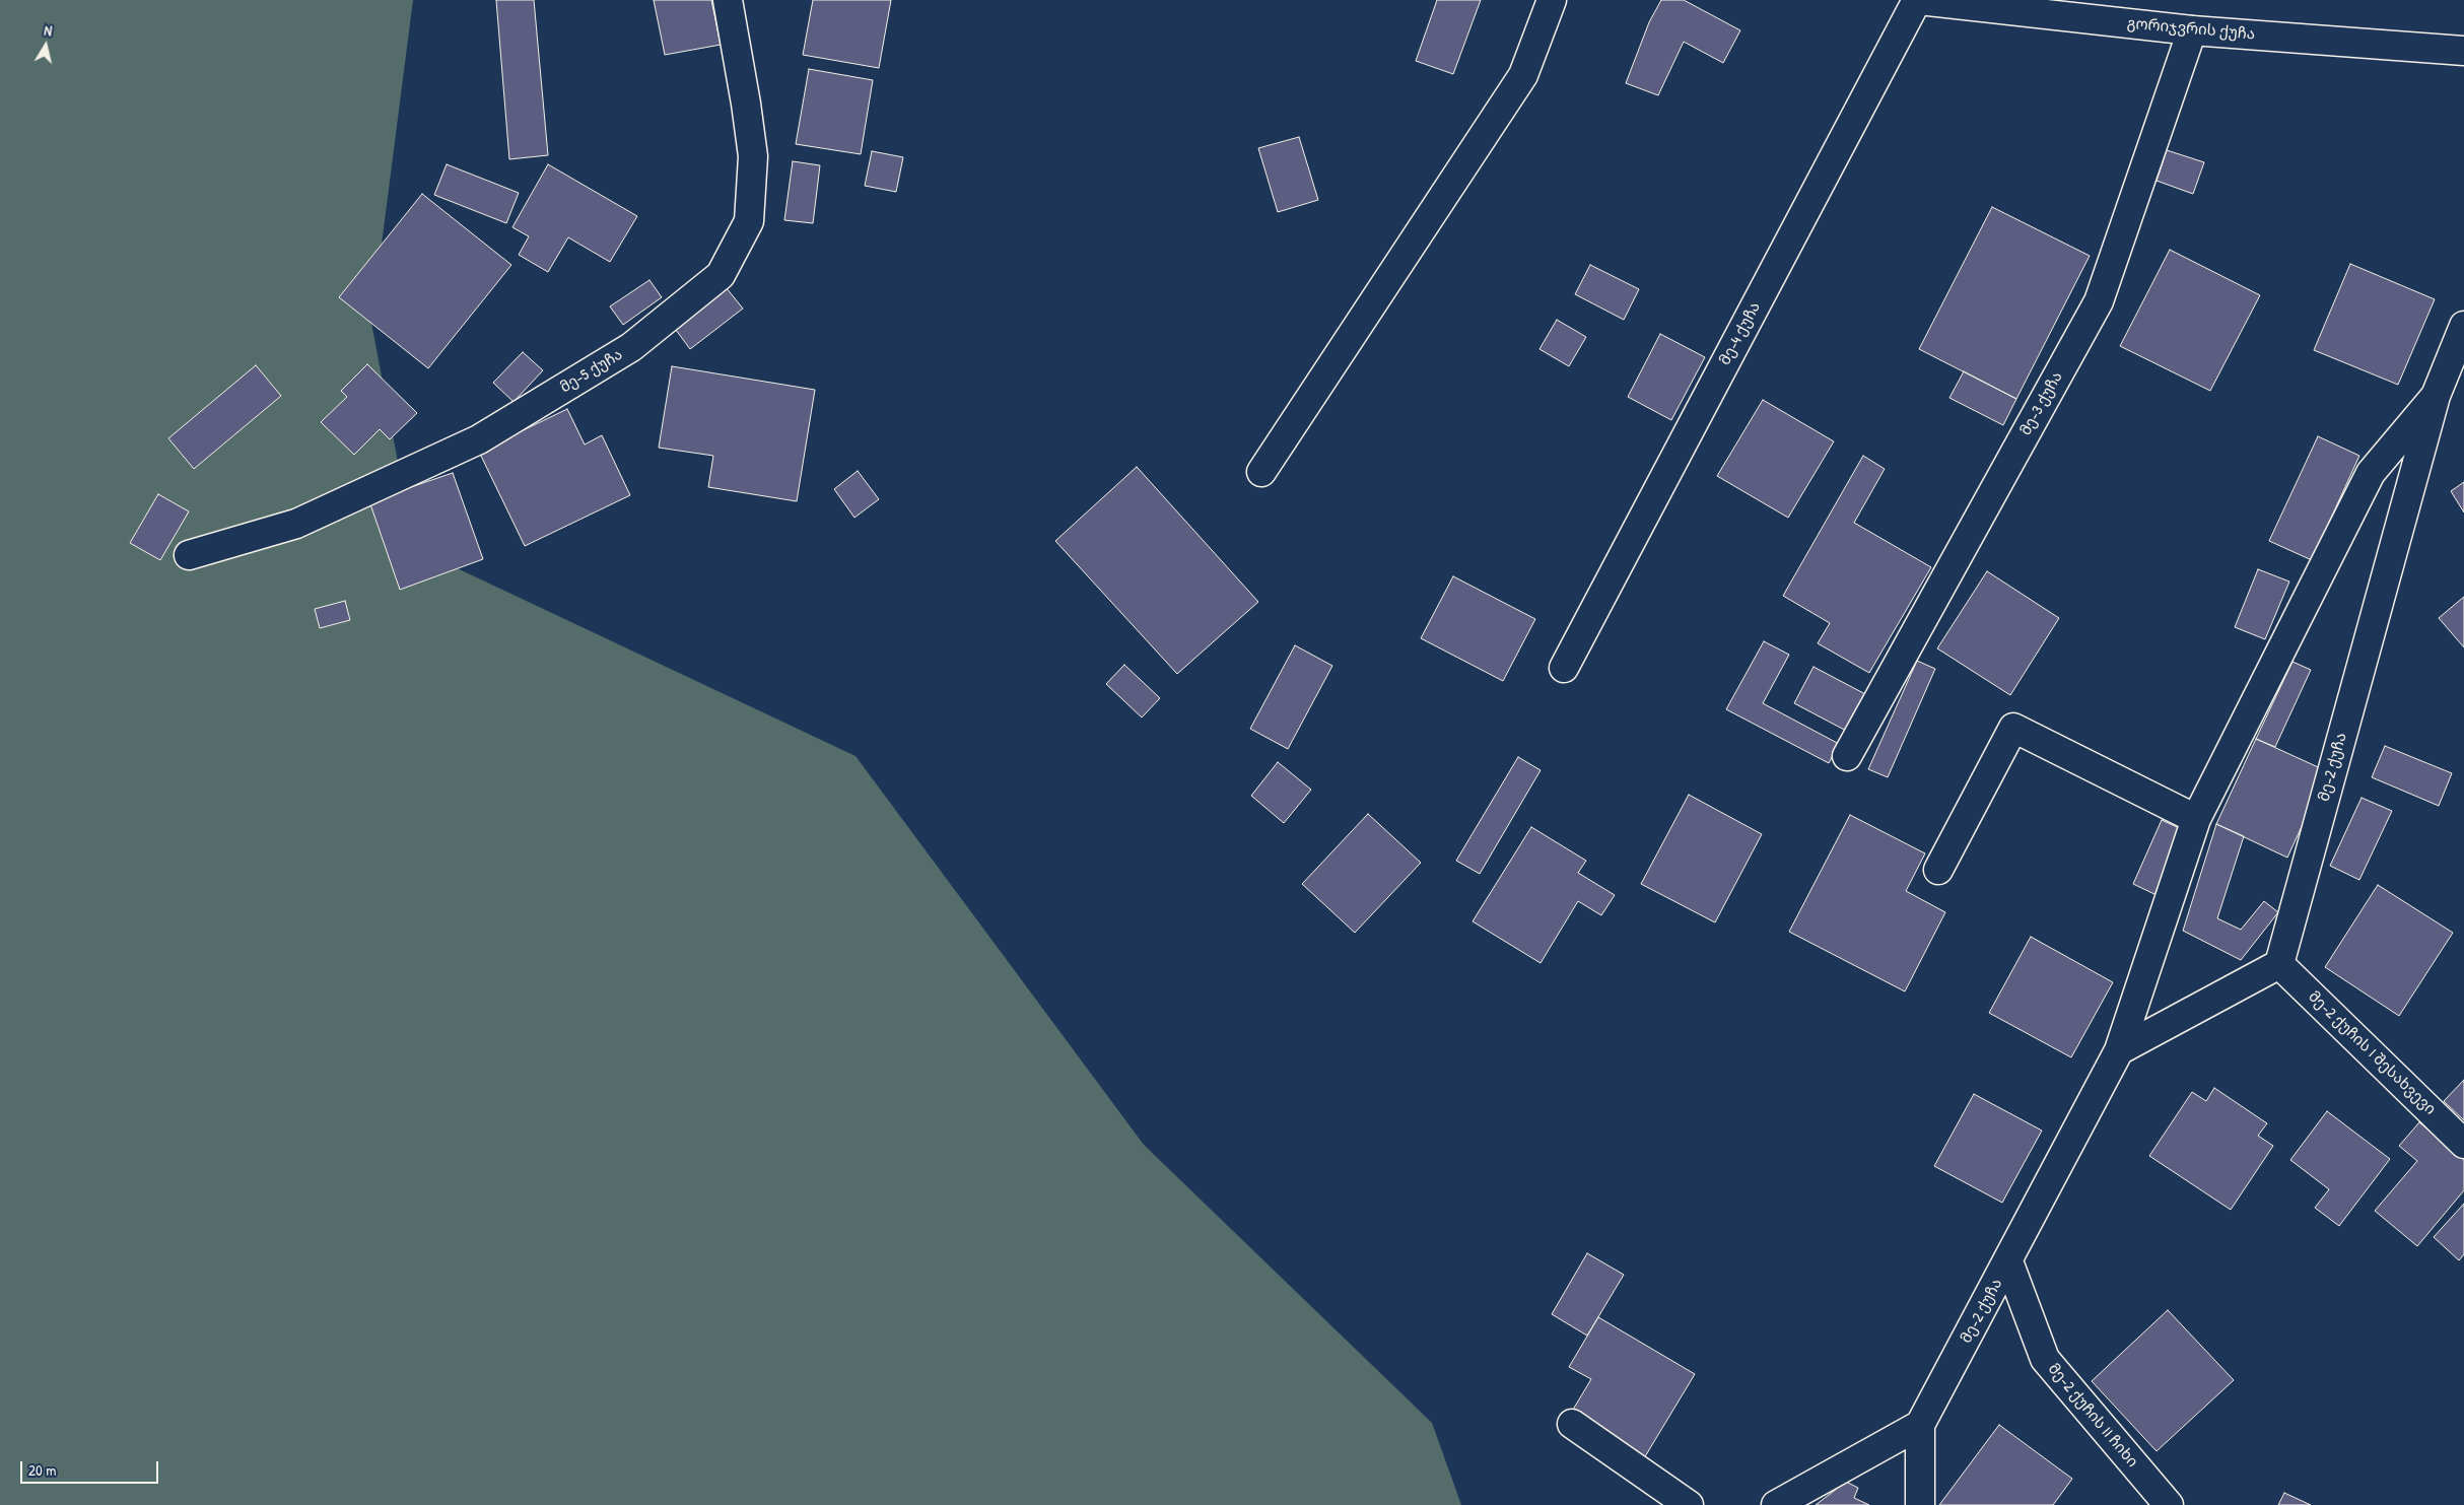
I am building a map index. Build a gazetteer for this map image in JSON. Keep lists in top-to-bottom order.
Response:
{
  "streets": {
    "street": [
      "გორიჯვრის ქუჩა",
      "მე-4 ქუჩა",
      "მე-5 ქუჩა",
      "მე-3 ქუჩა",
      "მე-2 ქუჩა",
      "მე-2 ქუჩის I შესახვევი",
      "მე-2 ქუჩის II ჩიხი"
    ]
  },
  "crossings": [
    ["გორიჯვრის ქუჩა", "მე-4 ქუჩა"],
    ["გორიჯვრის ქუჩა", "მე-3 ქუჩა"],
    ["მე-2 ქუჩა", "მე-2 ქუჩის I შესახვევი"],
    ["მე-2 ქუჩა", "მე-2 ქუჩის II ჩიხი"]
  ],
  "scale_bar": "20 m",
  "north": "top"
}
